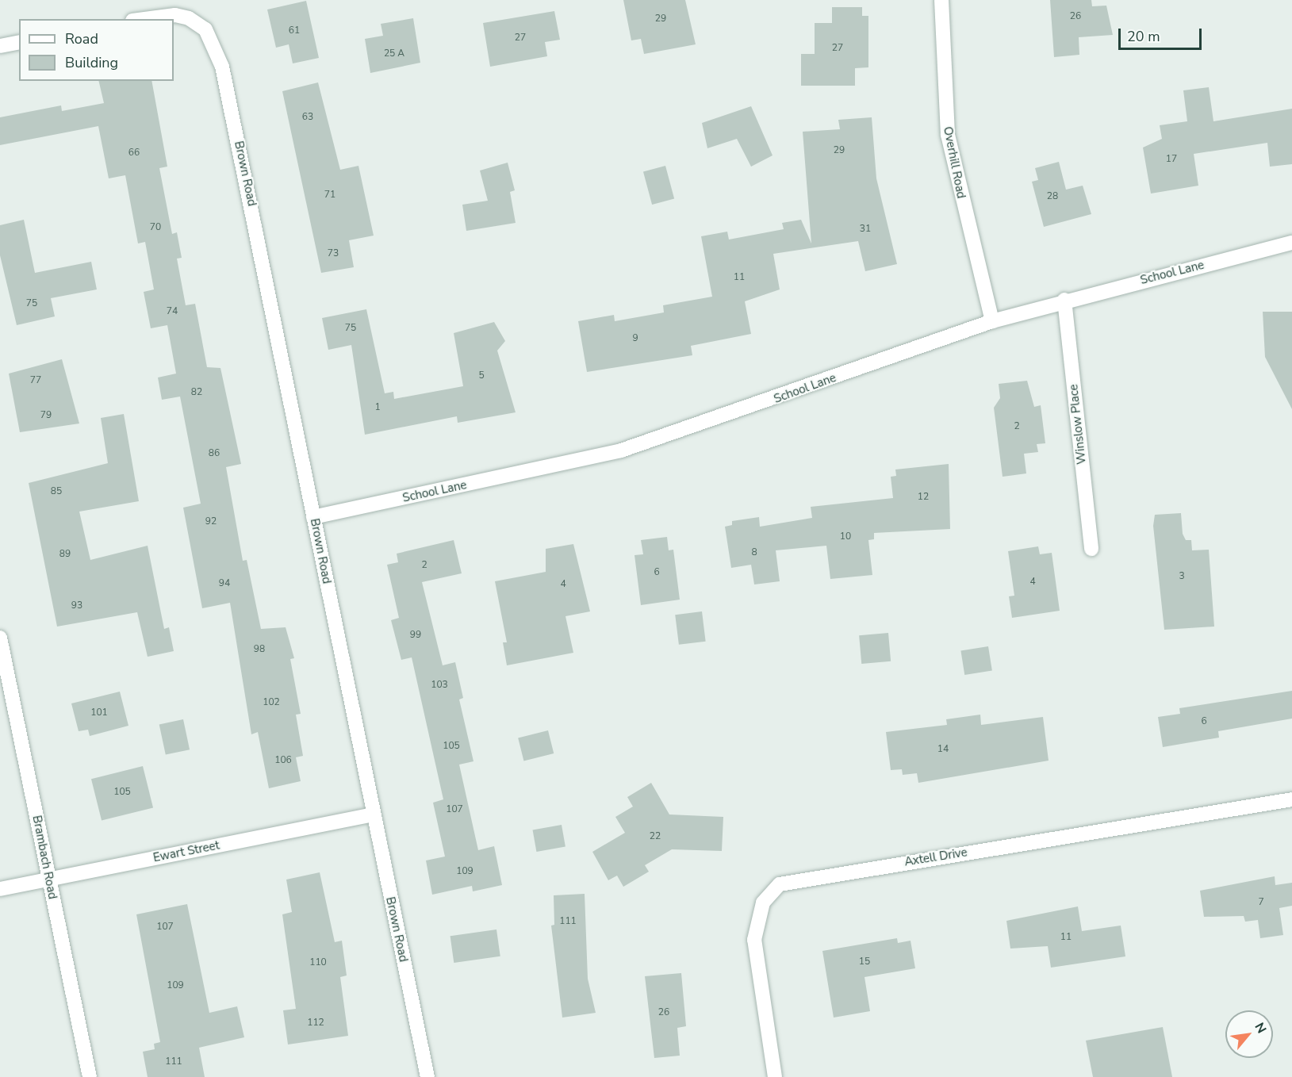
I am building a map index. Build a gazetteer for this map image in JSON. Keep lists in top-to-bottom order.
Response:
{
  "streets": {
    "street": [
      "Overhill Road",
      "Brown Road",
      "School Lane",
      "Winslow Place",
      "Ewart Street",
      "Brambach Road",
      "Axtell Drive"
    ]
  },
  "crossings": [
    ["Overhill Road", "School Lane"],
    ["Brown Road", "School Lane"],
    ["Brown Road", "Ewart Street"],
    ["School Lane", "Winslow Place"],
    ["Ewart Street", "Brambach Road"]
  ],
  "house_numbers": [
    "26",
    "29",
    "61",
    "27",
    "27",
    "25 A",
    "63",
    "29",
    "66",
    "17",
    "71",
    "28",
    "70",
    "31",
    "73",
    "11",
    "75",
    "74",
    "75",
    "9",
    "5",
    "77",
    "82",
    "1",
    "79",
    "2",
    "86",
    "85",
    "12",
    "92",
    "10",
    "8",
    "89",
    "2",
    "6",
    "3",
    "4",
    "94",
    "4",
    "93",
    "99",
    "98",
    "103",
    "102",
    "101",
    "6",
    "105",
    "14",
    "106",
    "105",
    "107",
    "22",
    "109",
    "7",
    "111",
    "107",
    "11",
    "15",
    "110",
    "109",
    "26",
    "112",
    "111"
  ],
  "legend": ["Road", "Building"],
  "scale_bar": "20 m",
  "north": "top right"
}
